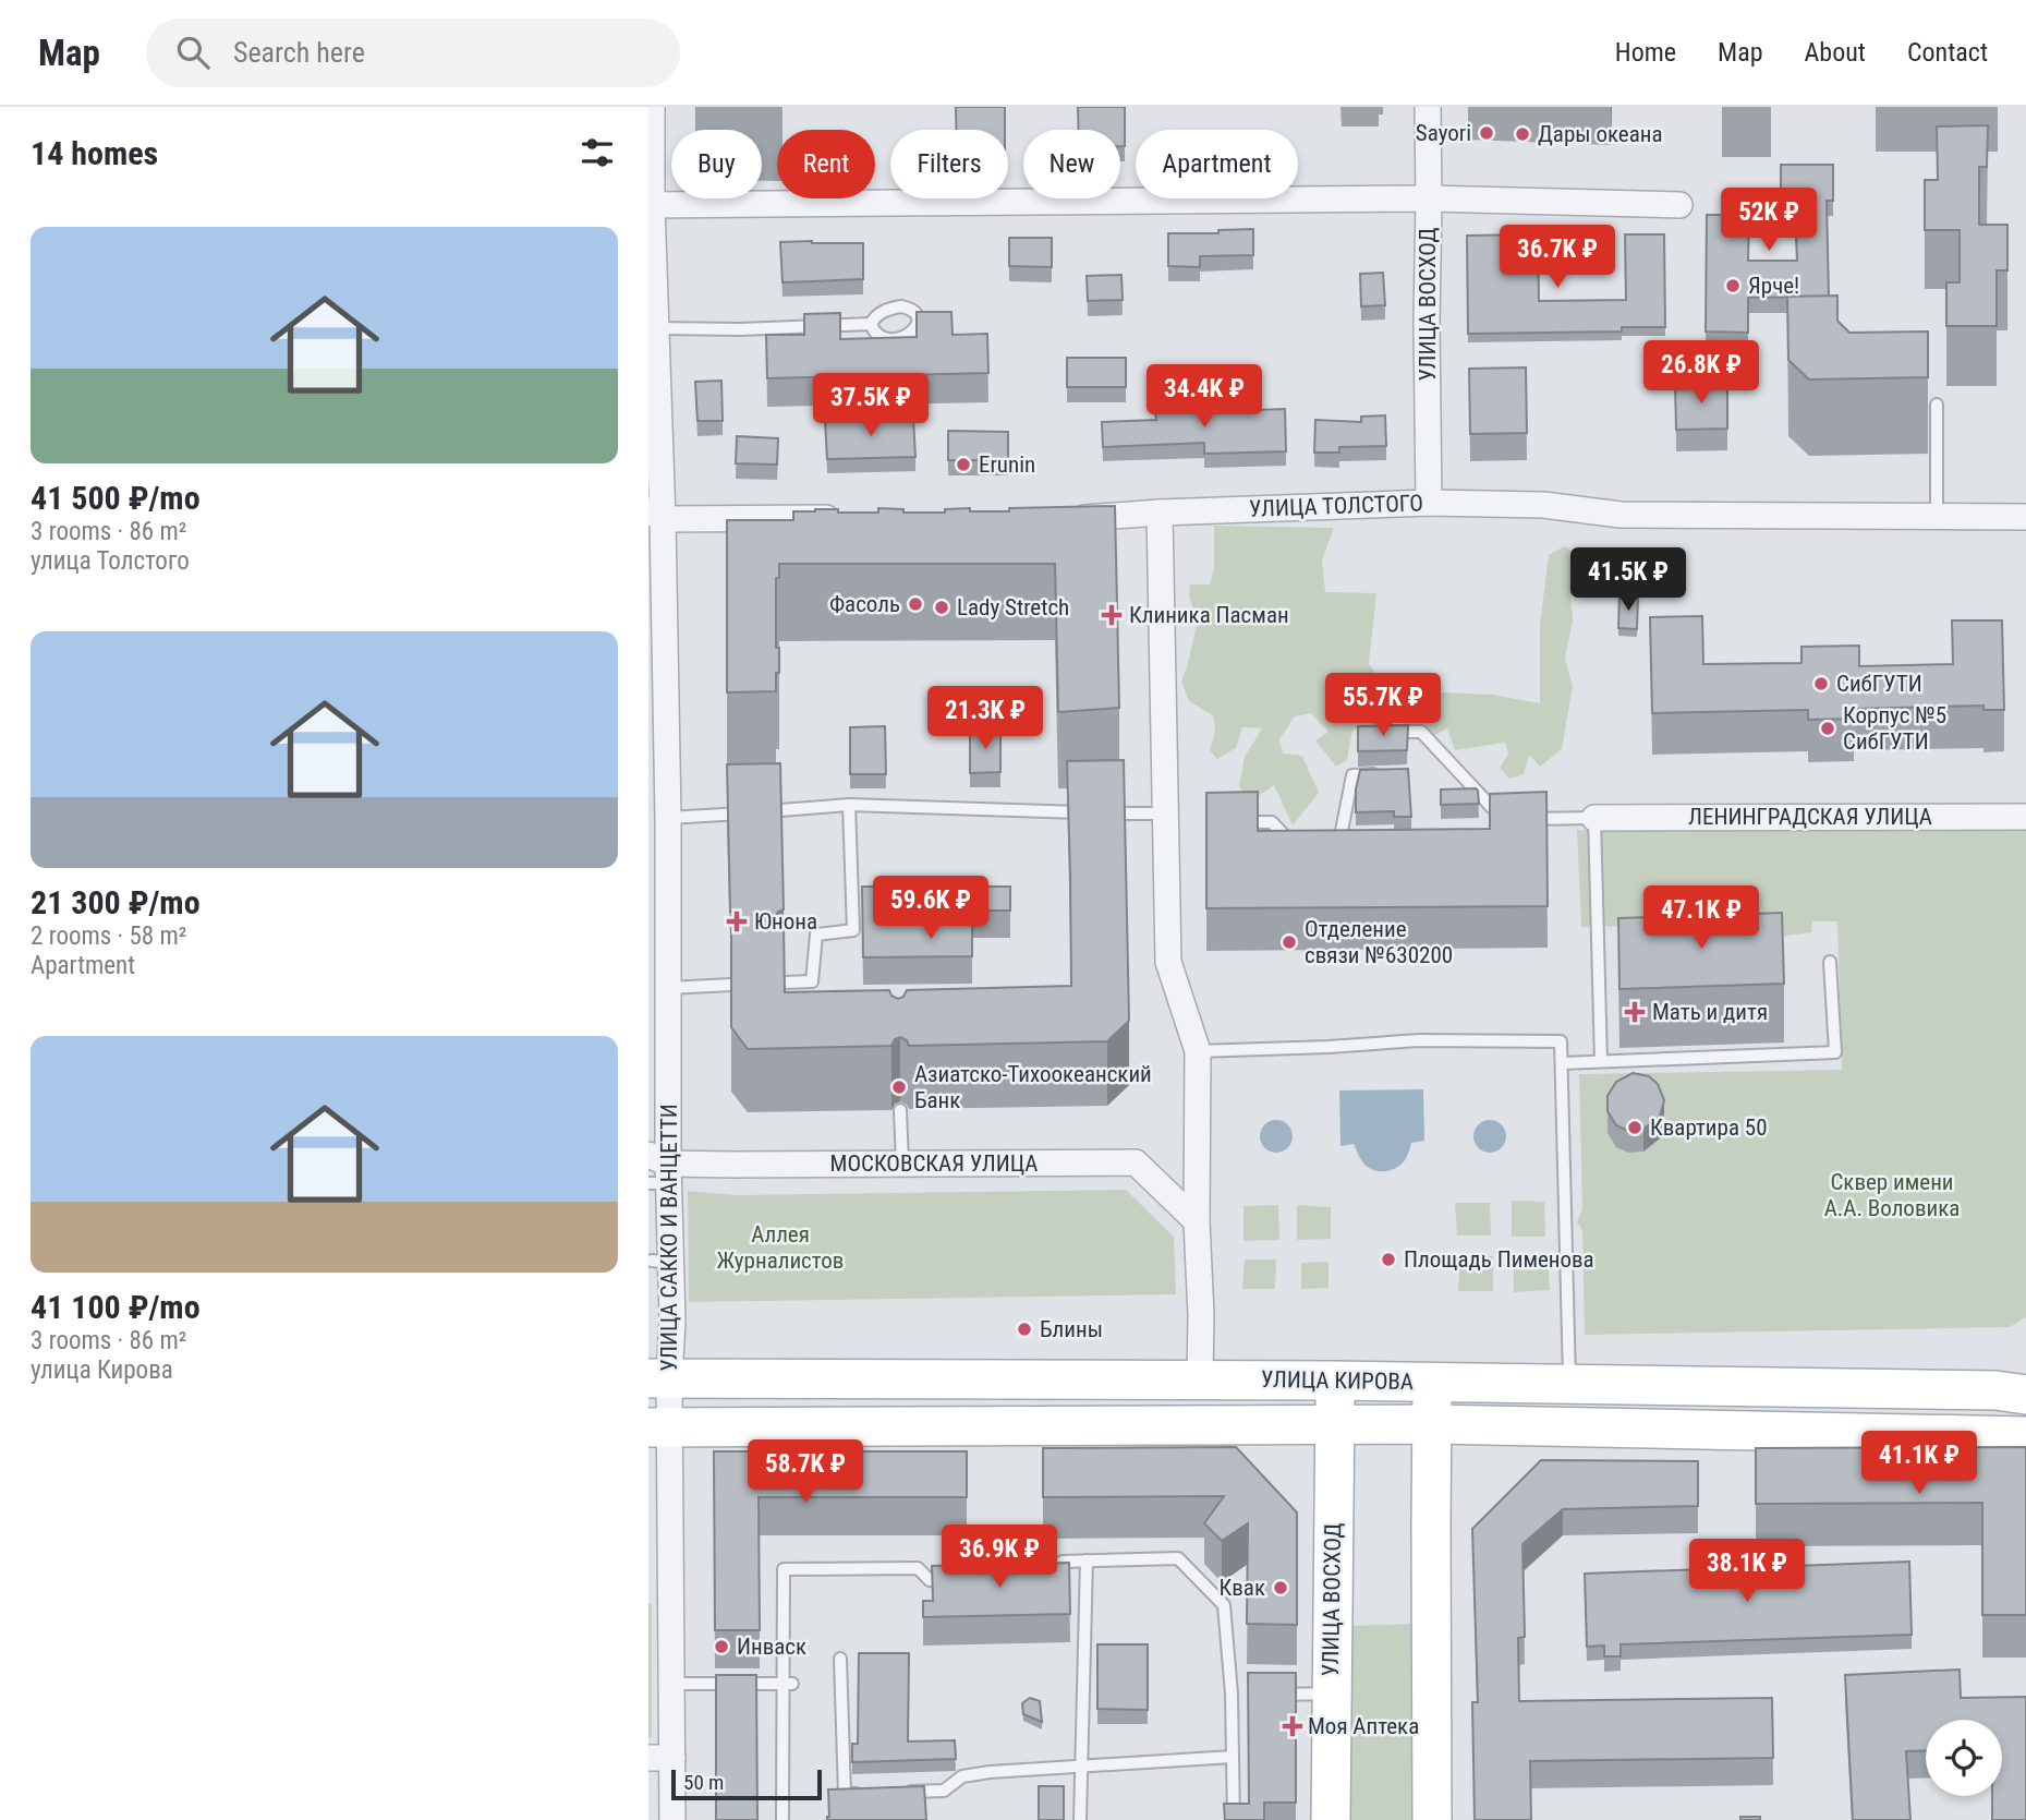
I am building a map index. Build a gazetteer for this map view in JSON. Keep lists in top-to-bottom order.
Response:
{
  "streets": {
    "main road": ["УЛИЦА ВОСХОД", "УЛИЦА КИРОВА"],
    "street": [
      "УЛИЦА ТОЛСТОГО",
      "ЛЕНИНГРАДСКАЯ УЛИЦА",
      "МОСКОВСКАЯ УЛИЦА",
      "УЛИЦА САККО И ВАНЦЕТТИ"
    ]
  },
  "crossings": [
    ["УЛИЦА ВОСХОД", "УЛИЦА ТОЛСТОГО"],
    ["УЛИЦА ВОСХОД", "УЛИЦА КИРОВА"],
    ["МОСКОВСКАЯ УЛИЦА", "УЛИЦА САККО И ВАНЦЕТТИ"],
    ["УЛИЦА САККО И ВАНЦЕТТИ", "УЛИЦА КИРОВА"]
  ],
  "parks": ["Cквер имени А.А. Воловика", "Аллея Журналистов"],
  "places": {
    "other": [
      "Sayori",
      "Дары океана",
      "Ярче!",
      "Erunin",
      "Фасоль",
      "Lady Stretch",
      "СибГУТИ",
      "Корпус №5 СибГУТИ",
      "Отделение связи №630200",
      "Азиатско-Тихоокеанский Банк",
      "Квартира 50",
      "Площадь Пименова",
      "Блины",
      "Квак",
      "Инваск"
    ],
    "health": [
      "Клиника Пасман",
      "Юнона",
      "Мать и дитя",
      "Моя Аптека"
    ]
  },
  "scale_bar": "50 m",
  "page": {
    "header": "Map",
    "search": "Search here",
    "nav": [
      "Home",
      "Map",
      "About",
      "Contact"
    ],
    "heading": "14 homes",
    "chip": [
      "Buy",
      "Rent",
      "Filters",
      "New",
      "Apartment"
    ],
    "price": [
      "52K ₽",
      "36.7K ₽",
      "26.8K ₽",
      "34.4K ₽",
      "37.5K ₽",
      "41.5K ₽",
      "55.7K ₽",
      "21.3K ₽",
      "59.6K ₽",
      "47.1K ₽",
      "41.1K ₽",
      "58.7K ₽",
      "36.9K ₽",
      "38.1K ₽"
    ],
    "list": [
      {
        "name": "41 500 ₽/mo",
        "note": "3 rooms · 86 m² · улица Толстого"
      },
      {
        "name": "21 300 ₽/mo",
        "note": "2 rooms · 58 m² · Apartment"
      },
      {
        "name": "41 100 ₽/mo",
        "note": "3 rooms · 86 m² · улица Кирова"
      }
    ],
    "scale": "50 m"
  }
}
